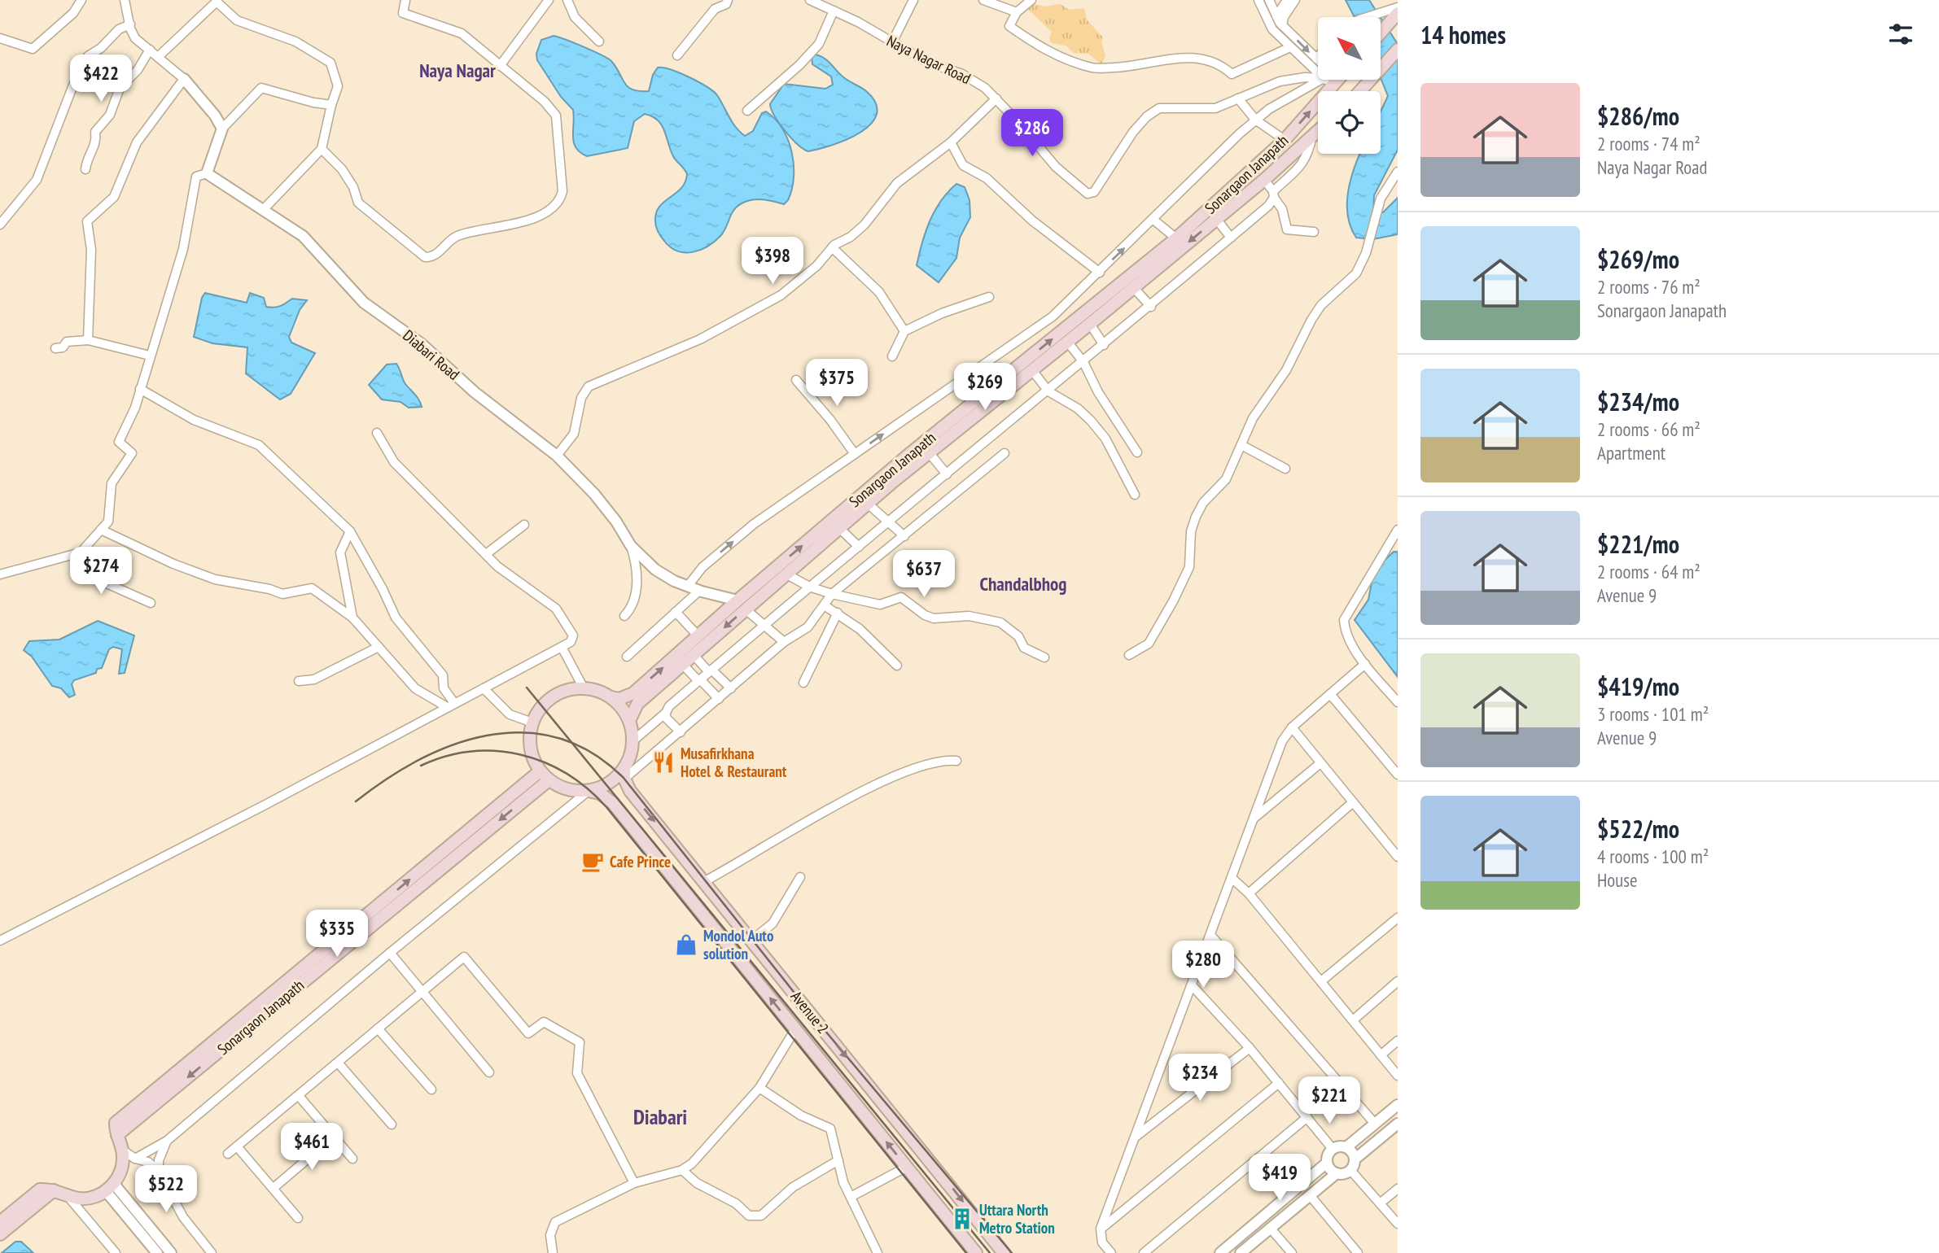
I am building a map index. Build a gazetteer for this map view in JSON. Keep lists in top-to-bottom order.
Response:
{
  "streets": {
    "main road": ["Sonargaon Janapath", "Avenue 2"],
    "street": ["Naya Nagar Road", "Diabari Road"]
  },
  "crossings": [
    ["Naya Nagar Road", "Sonargaon Janapath"],
    ["Sonargaon Janapath", "Diabari Road"],
    ["Sonargaon Janapath", "Avenue 2"]
  ],
  "districts": ["Naya Nagar", "Chandalbhog", "Diabari"],
  "places": {
    "restaurant": ["Musafirkhana Hotel & Restaurant"],
    "cafe": ["Cafe Prince"],
    "shop": ["Mondol Auto solution"],
    "building": ["Uttara North Metro Station"]
  },
  "north": "top left",
  "page": {
    "heading": "14 homes",
    "price": [
      "$422",
      "$286",
      "$398",
      "$375",
      "$269",
      "$274",
      "$637",
      "$335",
      "$280",
      "$234",
      "$221",
      "$461",
      "$419",
      "$522"
    ],
    "list": [
      {
        "name": "$286/mo",
        "note": "2 rooms · 74 m² · Naya Nagar Road"
      },
      {
        "name": "$269/mo",
        "note": "2 rooms · 76 m² · Sonargaon Janapath"
      },
      {
        "name": "$234/mo",
        "note": "2 rooms · 66 m² · Apartment"
      },
      {
        "name": "$221/mo",
        "note": "2 rooms · 64 m² · Avenue 9"
      },
      {
        "name": "$419/mo",
        "note": "3 rooms · 101 m² · Avenue 9"
      },
      {
        "name": "$522/mo",
        "note": "4 rooms · 100 m² · House"
      }
    ]
  }
}
